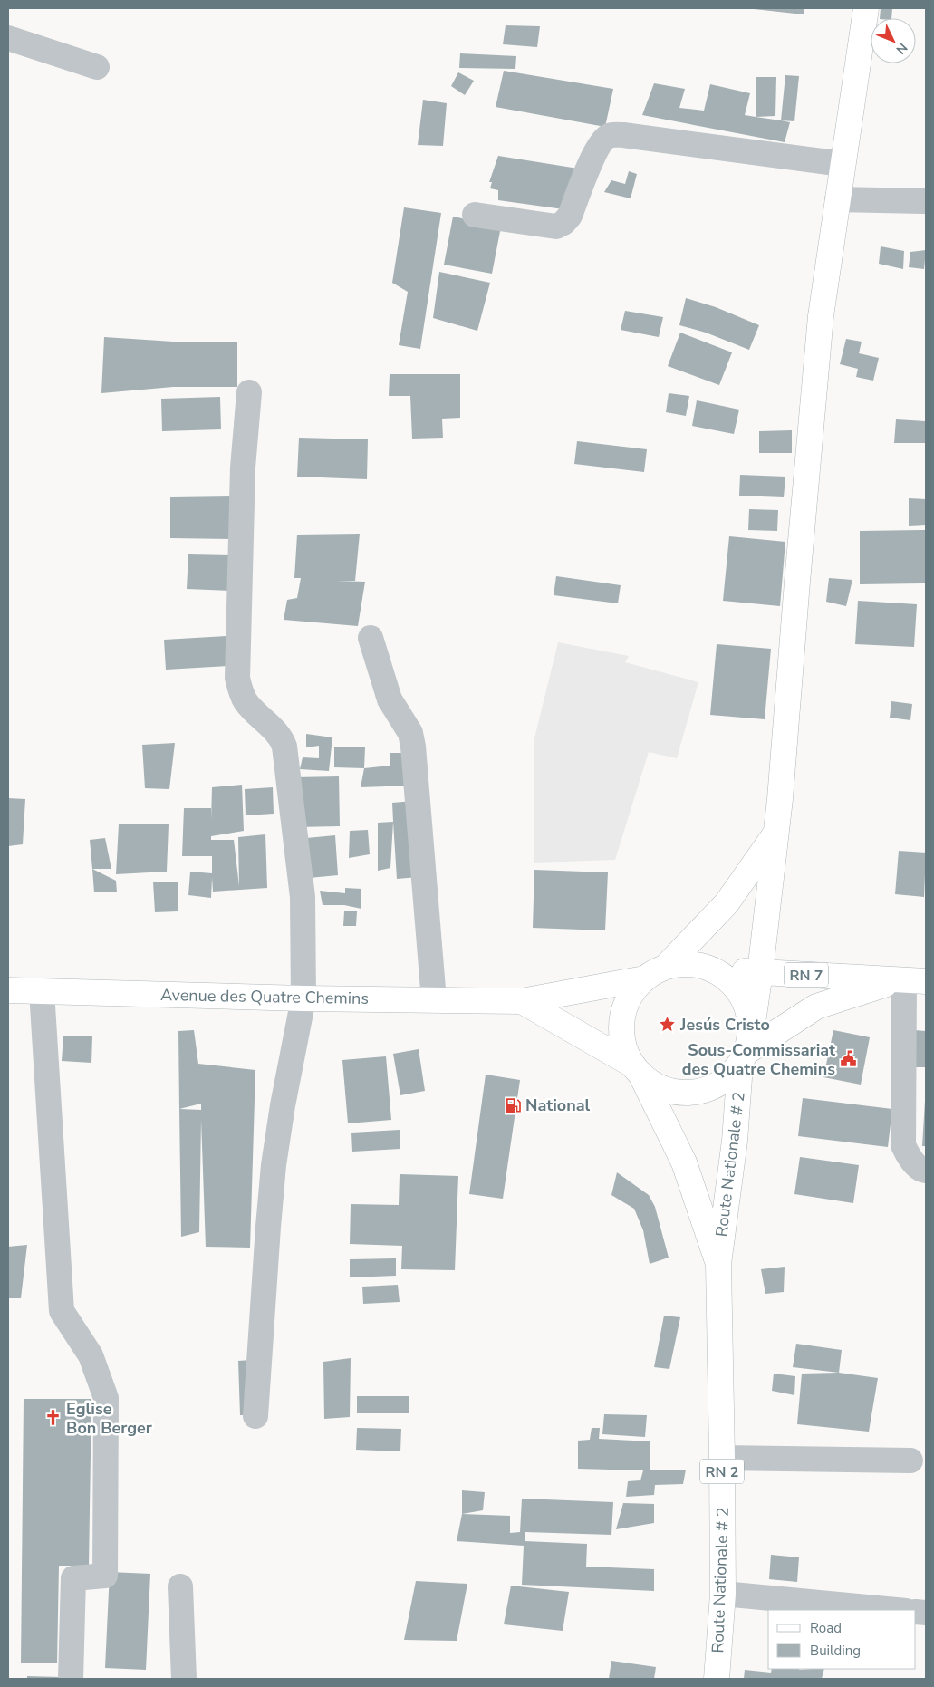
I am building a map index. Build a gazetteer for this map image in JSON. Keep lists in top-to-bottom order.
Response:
{
  "streets": {
    "main road": [
      "RN 7",
      "Avenue des Quatre Chemins",
      "Route Nationale # 2",
      "RN 2"
    ]
  },
  "crossings": [
    ["RN 7", "Avenue des Quatre Chemins"],
    ["RN 7", "Route Nationale # 2"],
    ["Avenue des Quatre Chemins", "Route Nationale # 2"]
  ],
  "places": {
    "place": ["Jesús Cristo"],
    "public building": ["Sous-Commissariat des Quatre Chemins"],
    "fuel station": ["National"],
    "church": ["Eglise Bon Berger"]
  },
  "legend": ["Road", "Building"],
  "north": "bottom right"
}
